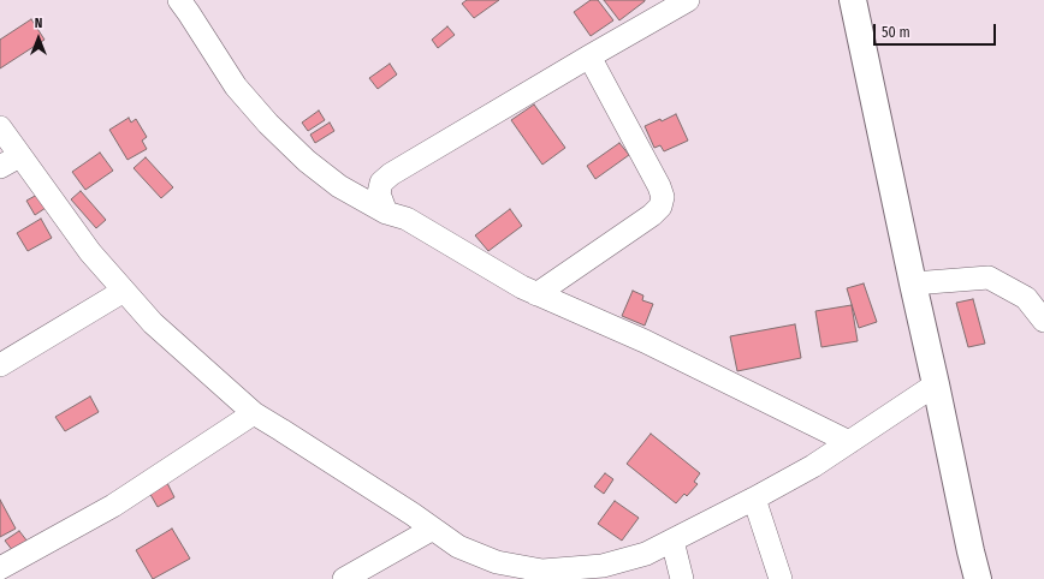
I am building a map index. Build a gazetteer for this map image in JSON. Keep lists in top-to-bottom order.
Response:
{
  "scale_bar": "50 m",
  "north": "top"
}
